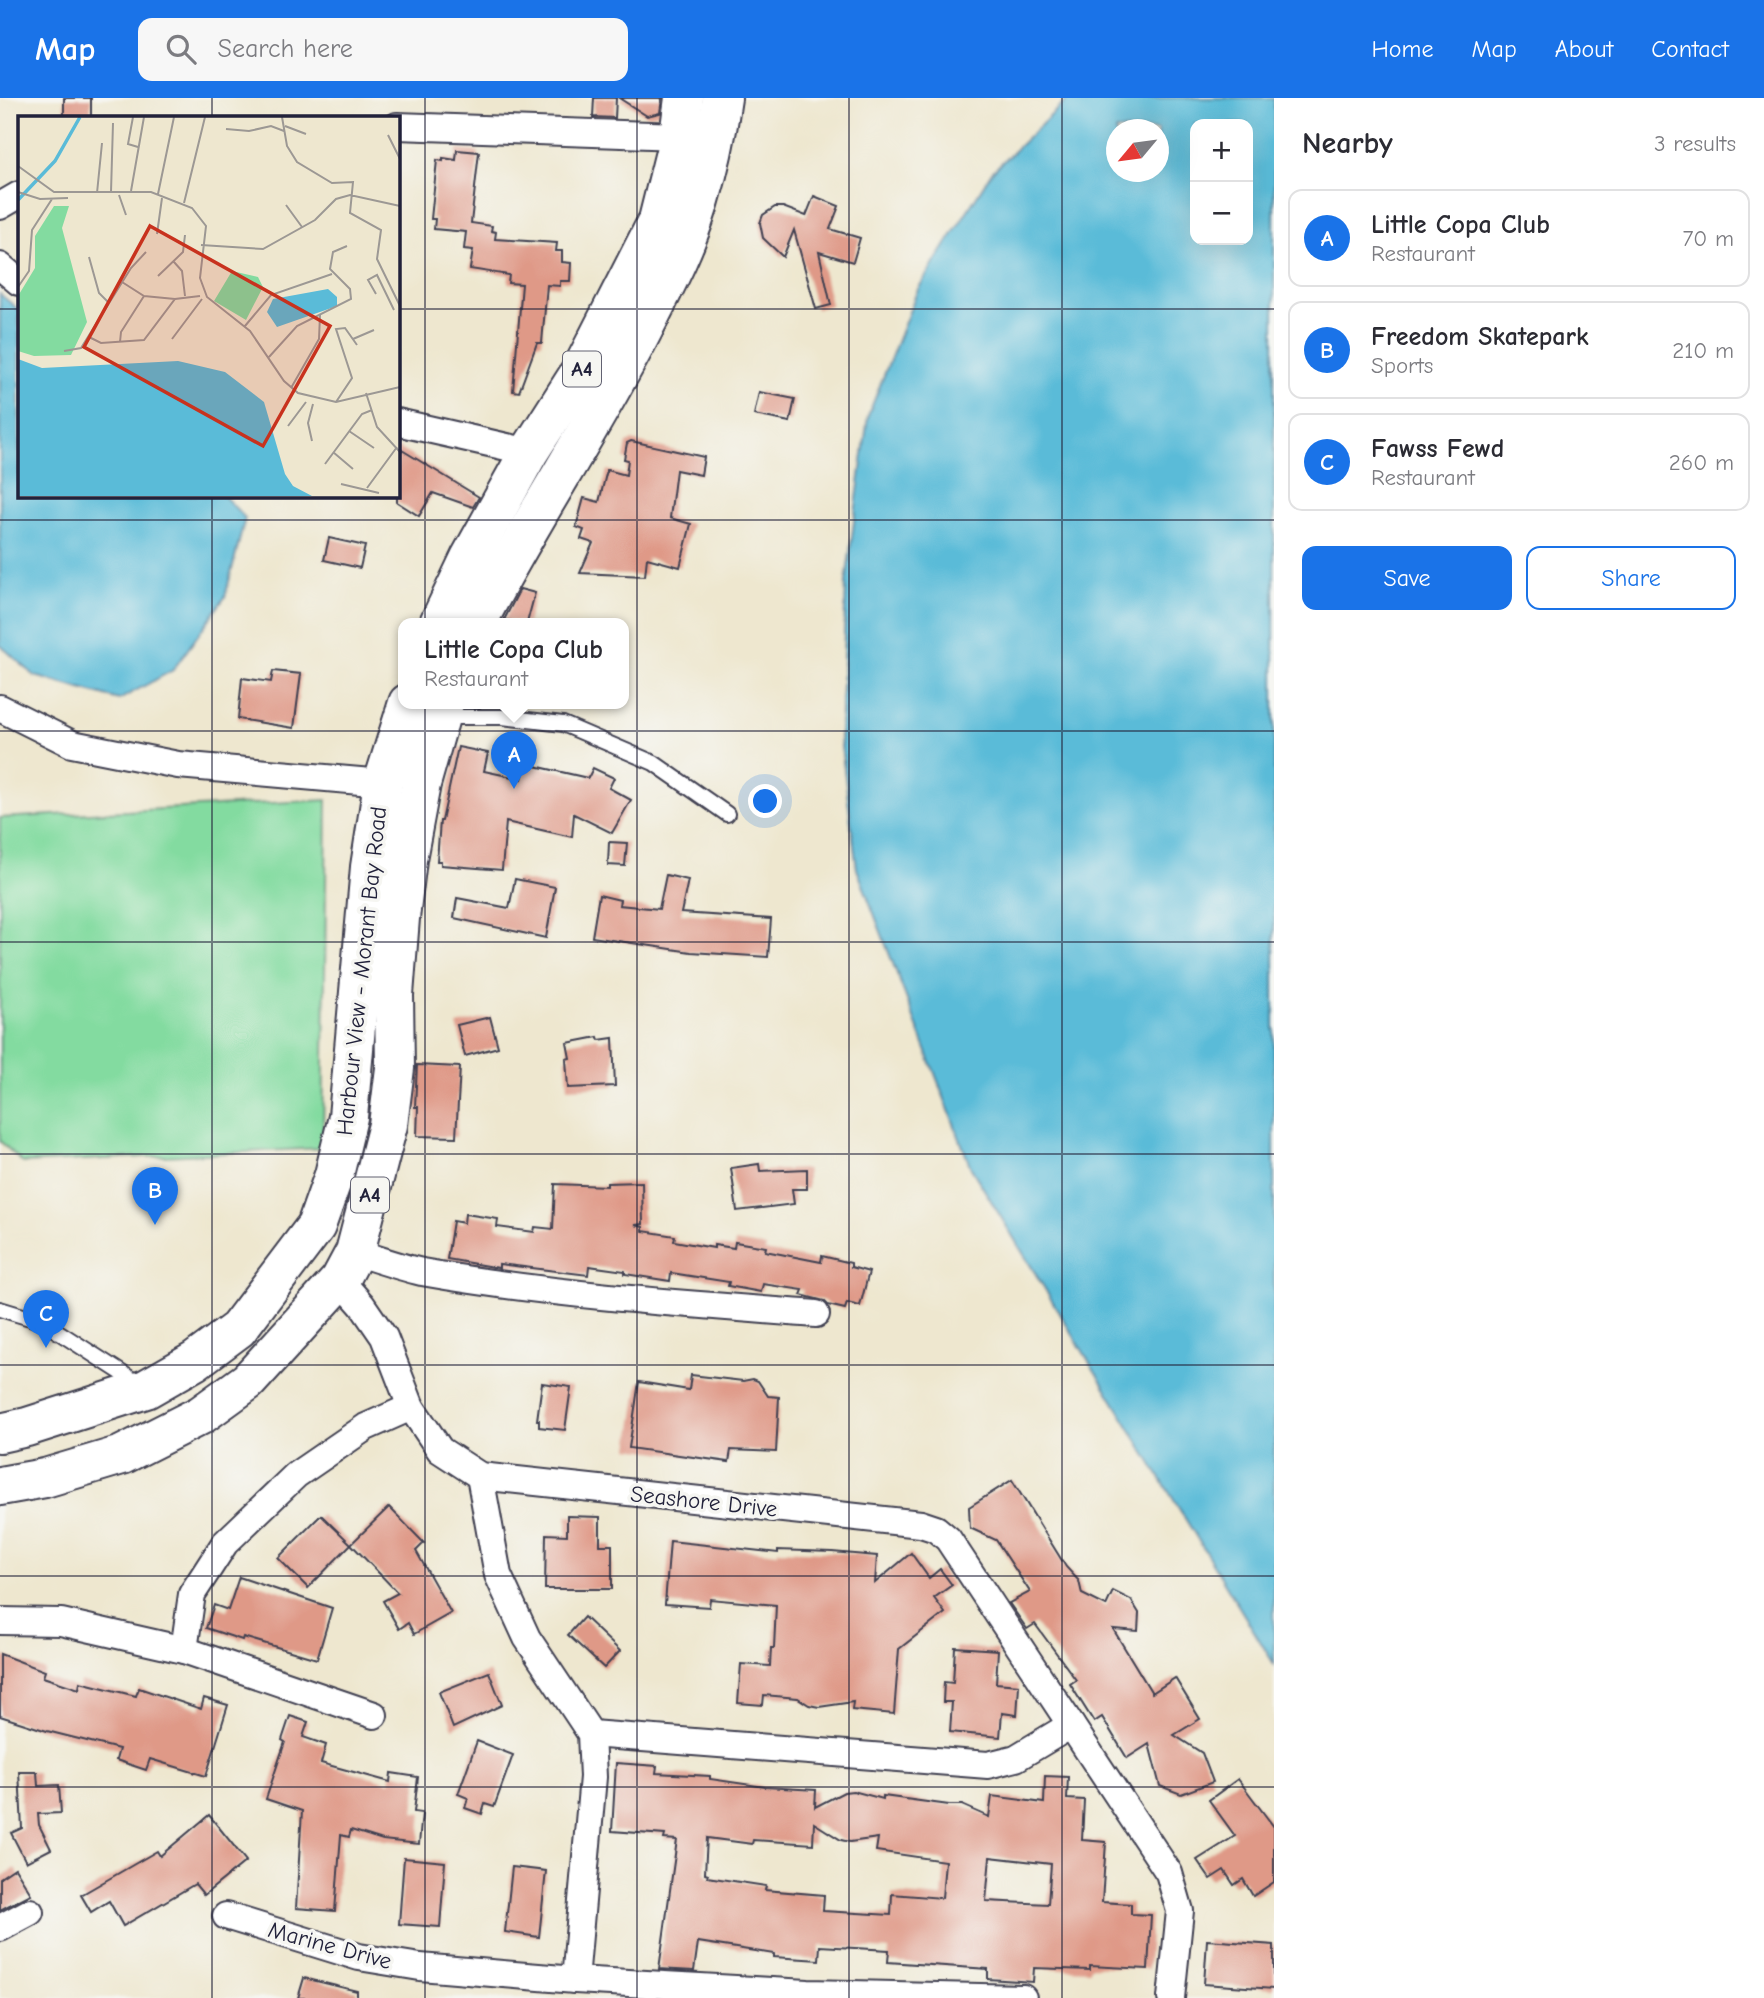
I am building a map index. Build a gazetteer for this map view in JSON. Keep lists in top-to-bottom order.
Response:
{
  "streets": {
    "highway": ["A4", "Harbour View - Morant Bay Road"],
    "street": ["Seashore Drive", "Marine Drive"]
  },
  "crossings": [
    ["Harbour View - Morant Bay Road", "Seashore Drive"]
  ],
  "north": "bottom left",
  "page": {
    "header": "Map",
    "search": "Search here",
    "nav": [
      "Home",
      "Map",
      "About",
      "Contact"
    ],
    "heading": ["Nearby", "3 results"],
    "map_buttons": ["+", "−"],
    "list": [
      {
        "mark": "A",
        "name": "Little Copa Club",
        "note": "Restaurant",
        "value": "70 m"
      },
      {
        "mark": "B",
        "name": "Freedom Skatepark",
        "note": "Sports",
        "value": "210 m"
      },
      {
        "mark": "C",
        "name": "Fawss Fewd",
        "note": "Restaurant",
        "value": "260 m"
      }
    ],
    "buttons": ["Save", "Share"],
    "popup": ["Little Copa Club", "Restaurant"],
    "pins": ["A", "B", "C"]
  }
}
